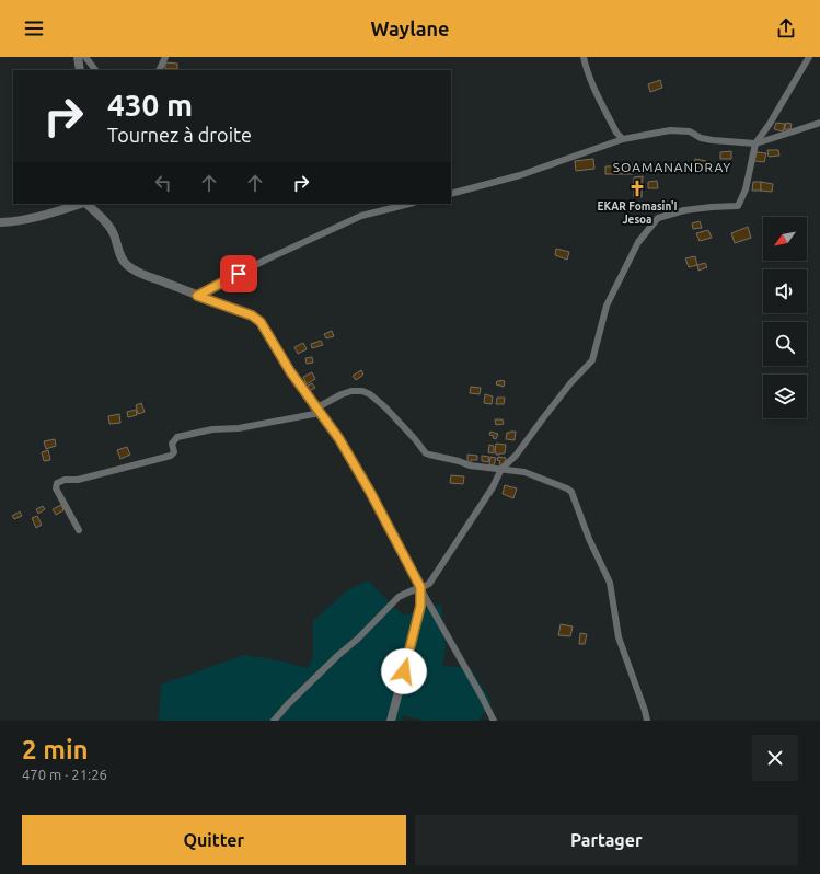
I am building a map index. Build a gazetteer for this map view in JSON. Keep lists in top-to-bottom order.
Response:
{
  "districts": ["SOAMANANDRAY"],
  "places": {
    "church": ["EKAR Fomasin'I Jesoa"]
  },
  "north": "bottom left",
  "page": {
    "header": "Waylane",
    "turn": ["430 m", "Tournez à droite"],
    "heading": ["2 min", "470 m · 21:26"],
    "buttons": ["Quitter", "Partager"]
  }
}
